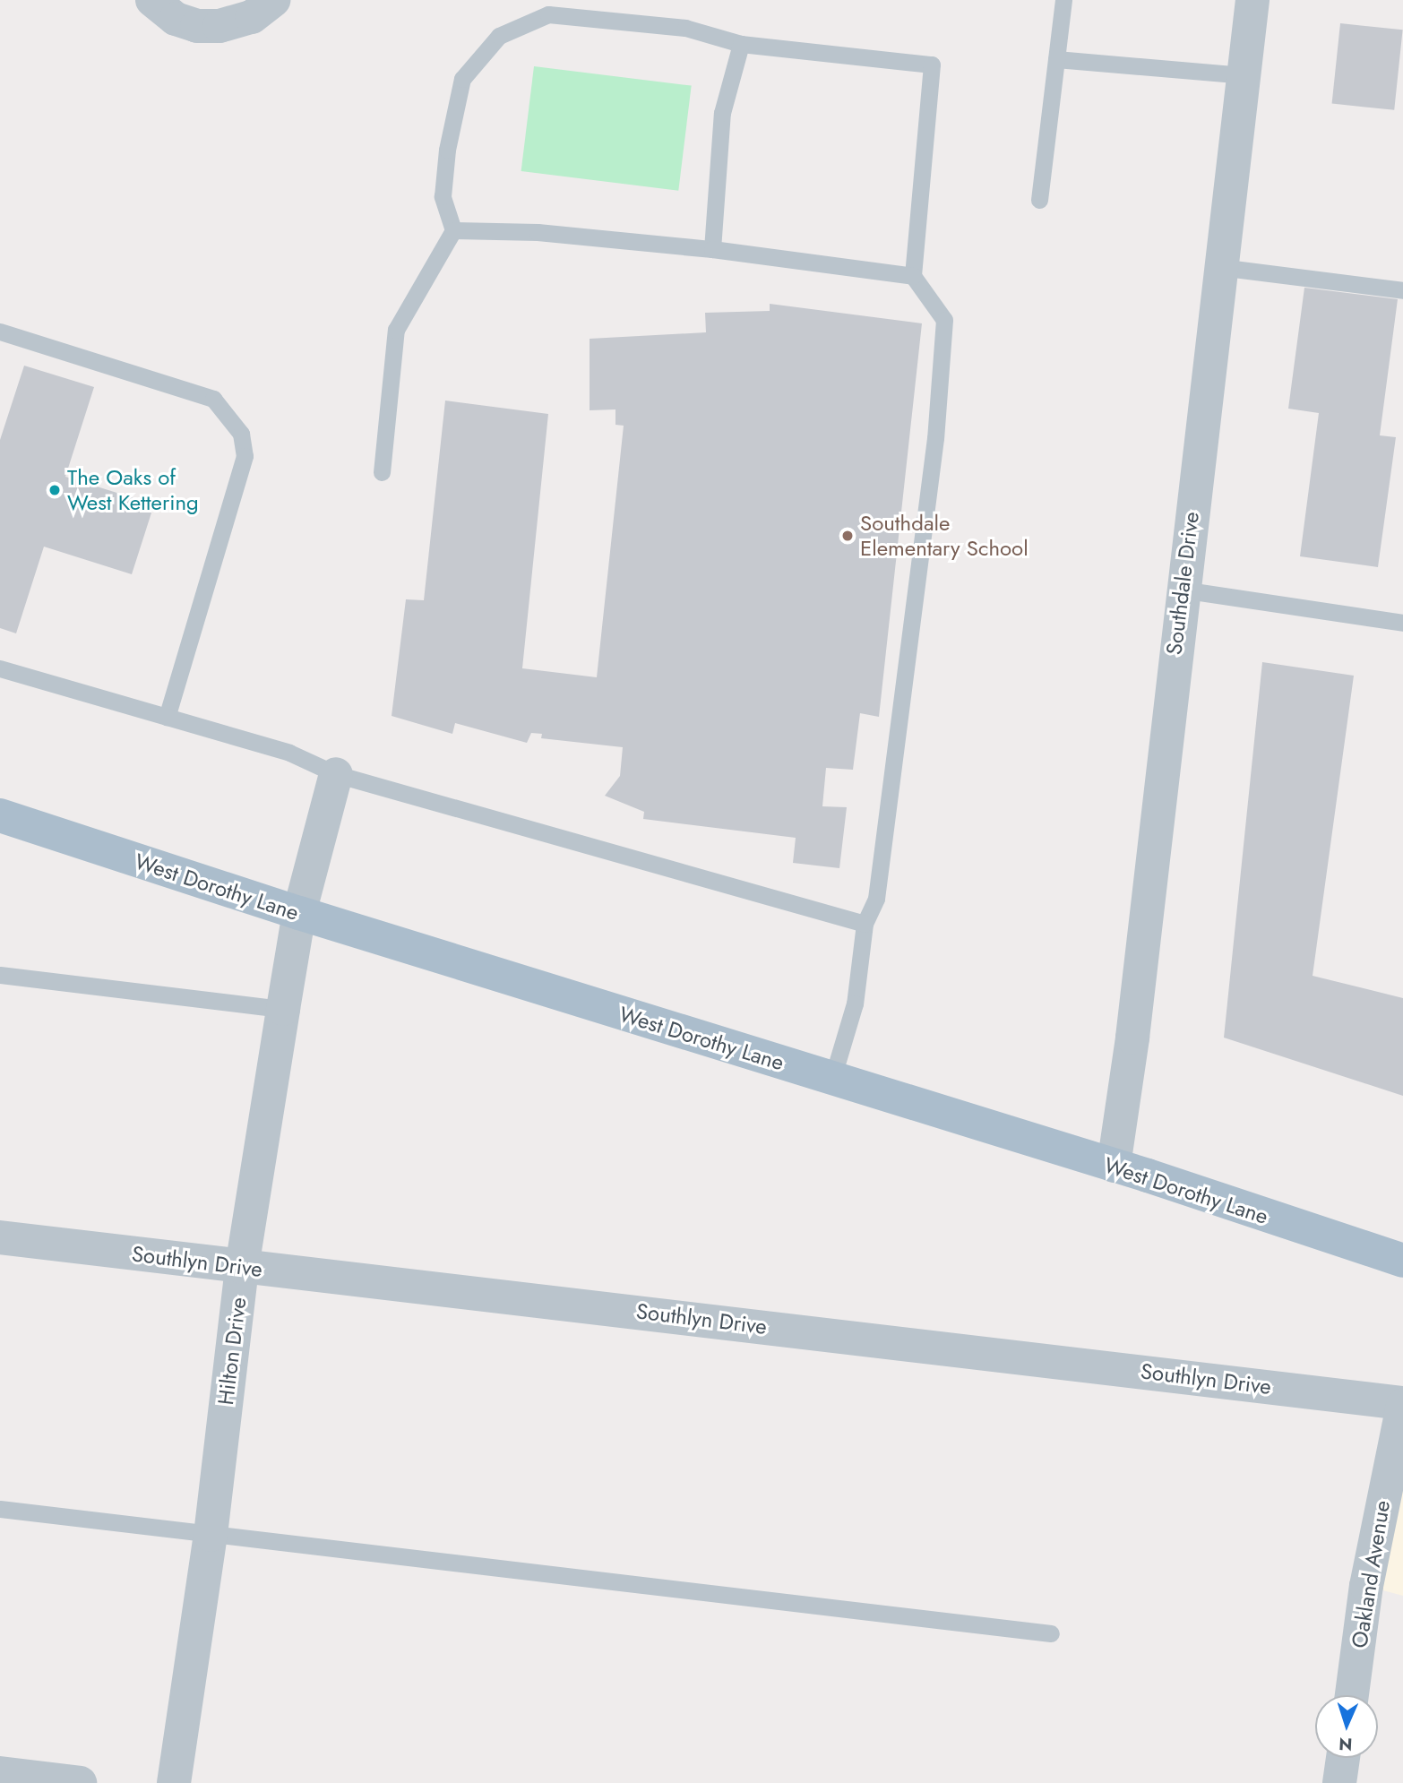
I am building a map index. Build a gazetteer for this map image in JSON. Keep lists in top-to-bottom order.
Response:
{
  "streets": {
    "main road": ["West Dorothy Lane"],
    "street": [
      "Southdale Drive",
      "Southlyn Drive",
      "Hilton Drive",
      "Oakland Avenue"
    ]
  },
  "crossings": [
    ["Southdale Drive", "West Dorothy Lane"],
    ["West Dorothy Lane", "Hilton Drive"],
    ["Southlyn Drive", "Hilton Drive"],
    ["Southlyn Drive", "Oakland Avenue"]
  ],
  "places": ["The Oaks of West Kettering", "Southdale Elementary School"],
  "north": "bottom"
}
